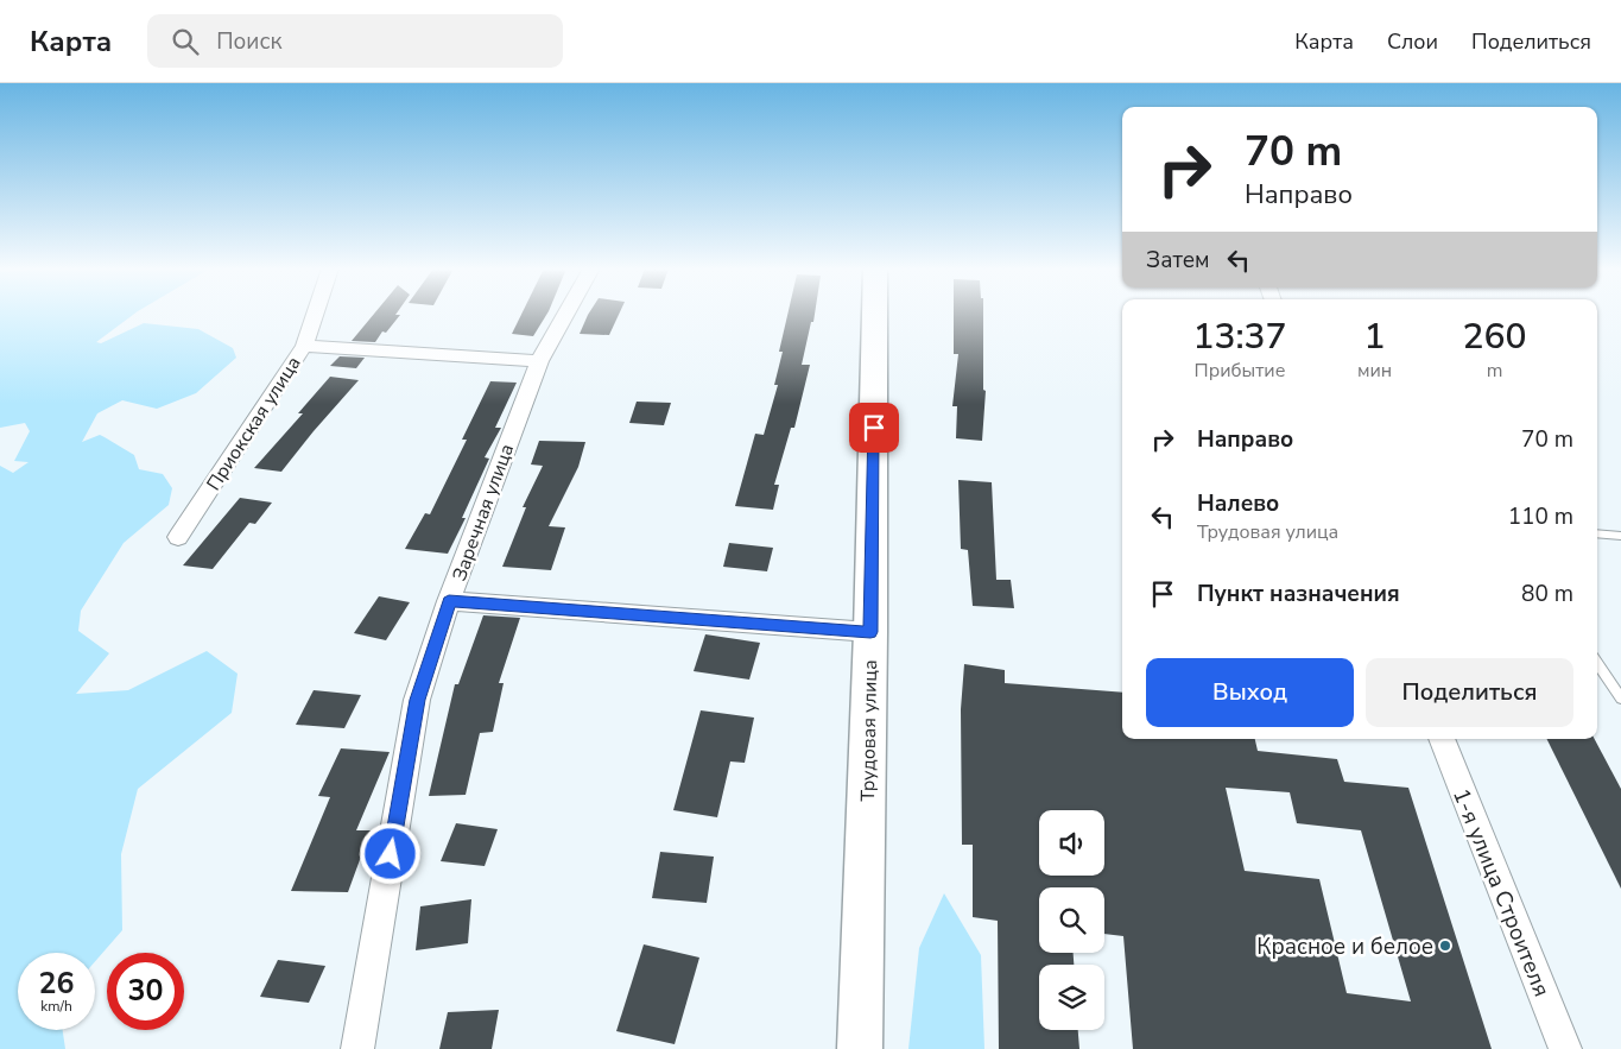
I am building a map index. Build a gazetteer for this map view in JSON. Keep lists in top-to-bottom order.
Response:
{
  "streets": {
    "street": [
      "Приокская улица",
      "Заречная улица",
      "Трудовая улица",
      "1-я улица Строителя"
    ]
  },
  "places": ["Красное и белое"],
  "page": {
    "header": "Карта",
    "search": "Поиск",
    "nav": ["Карта", "Слои", "Поделиться"],
    "turn": ["70 m", "Направо"],
    "then": "Затем",
    "eta": [
      "13:37",
      "Прибытие",
      "1",
      "мин",
      "260",
      "m"
    ],
    "list": [
      {
        "name": "Направо",
        "value": "70 m"
      },
      {
        "name": "Налево",
        "note": "Трудовая улица",
        "value": "110 m"
      },
      {
        "name": "Пункт назначения",
        "value": "80 m"
      }
    ],
    "buttons": ["Выход", "Поделиться"],
    "speed": "26 km/h",
    "limit": "30"
  }
}
